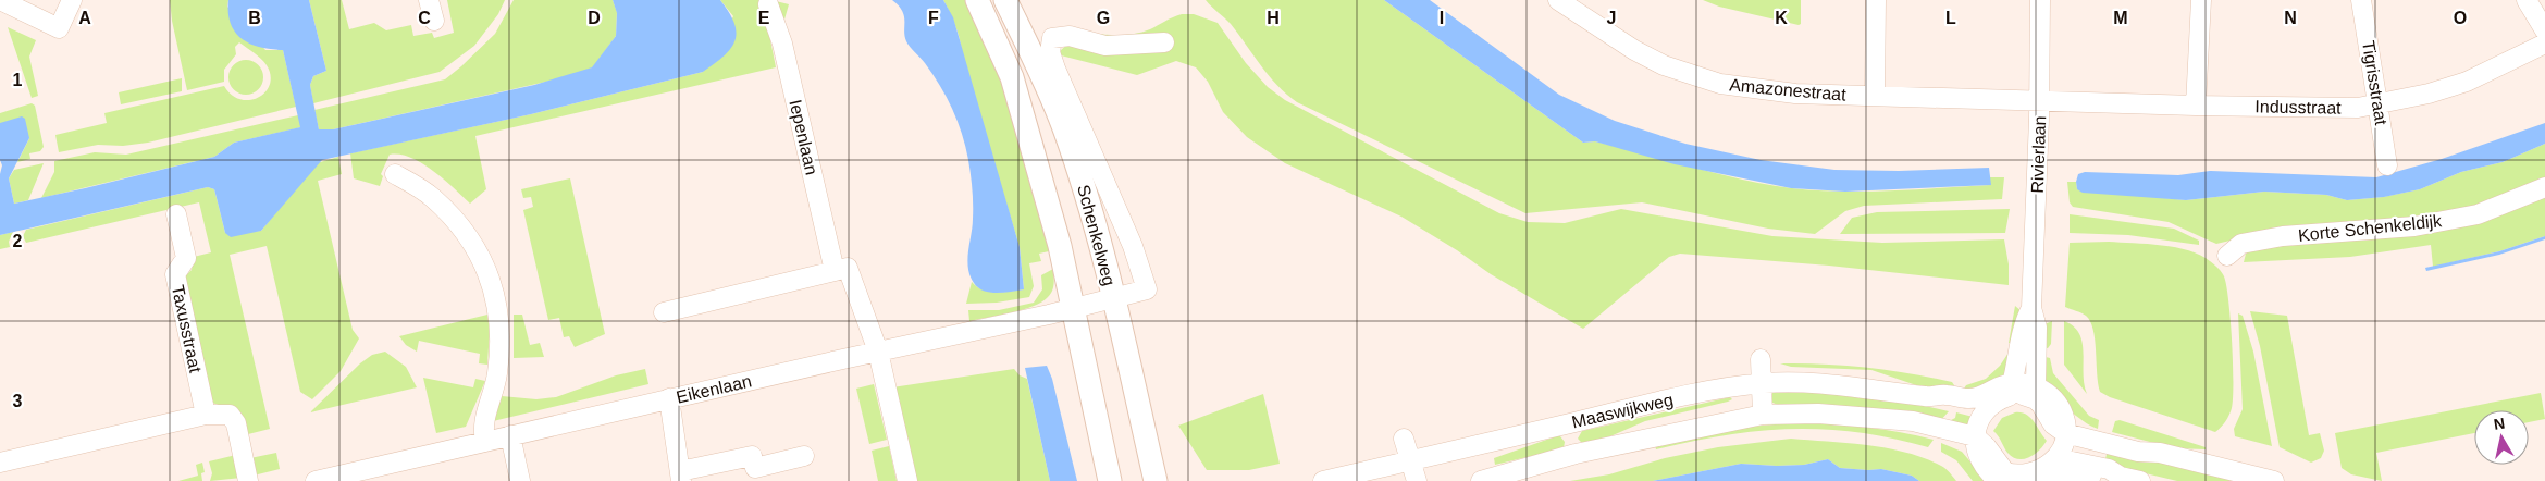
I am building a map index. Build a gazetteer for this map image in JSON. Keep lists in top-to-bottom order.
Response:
{
  "streets": {
    "main road": ["Schenkelweg"],
    "street": [
      "Tigrisstraat",
      "Amazonestraat",
      "Indusstraat",
      "Iepenlaan",
      "Rivierlaan",
      "Korte Schenkeldijk",
      "Taxusstraat",
      "Eikenlaan",
      "Maaswijkweg"
    ]
  },
  "crossings": [
    ["Tigrisstraat", "Indusstraat"],
    ["Amazonestraat", "Indusstraat"],
    ["Amazonestraat", "Rivierlaan"],
    ["Indusstraat", "Rivierlaan"],
    ["Schenkelweg", "Eikenlaan"]
  ],
  "north": "top",
  "grid": {
    "columns": [
      "A",
      "B",
      "C",
      "D",
      "E",
      "F",
      "G",
      "H",
      "I",
      "J",
      "K",
      "L",
      "M",
      "N",
      "O"
    ],
    "rows": ["1", "2", "3"]
  }
}
